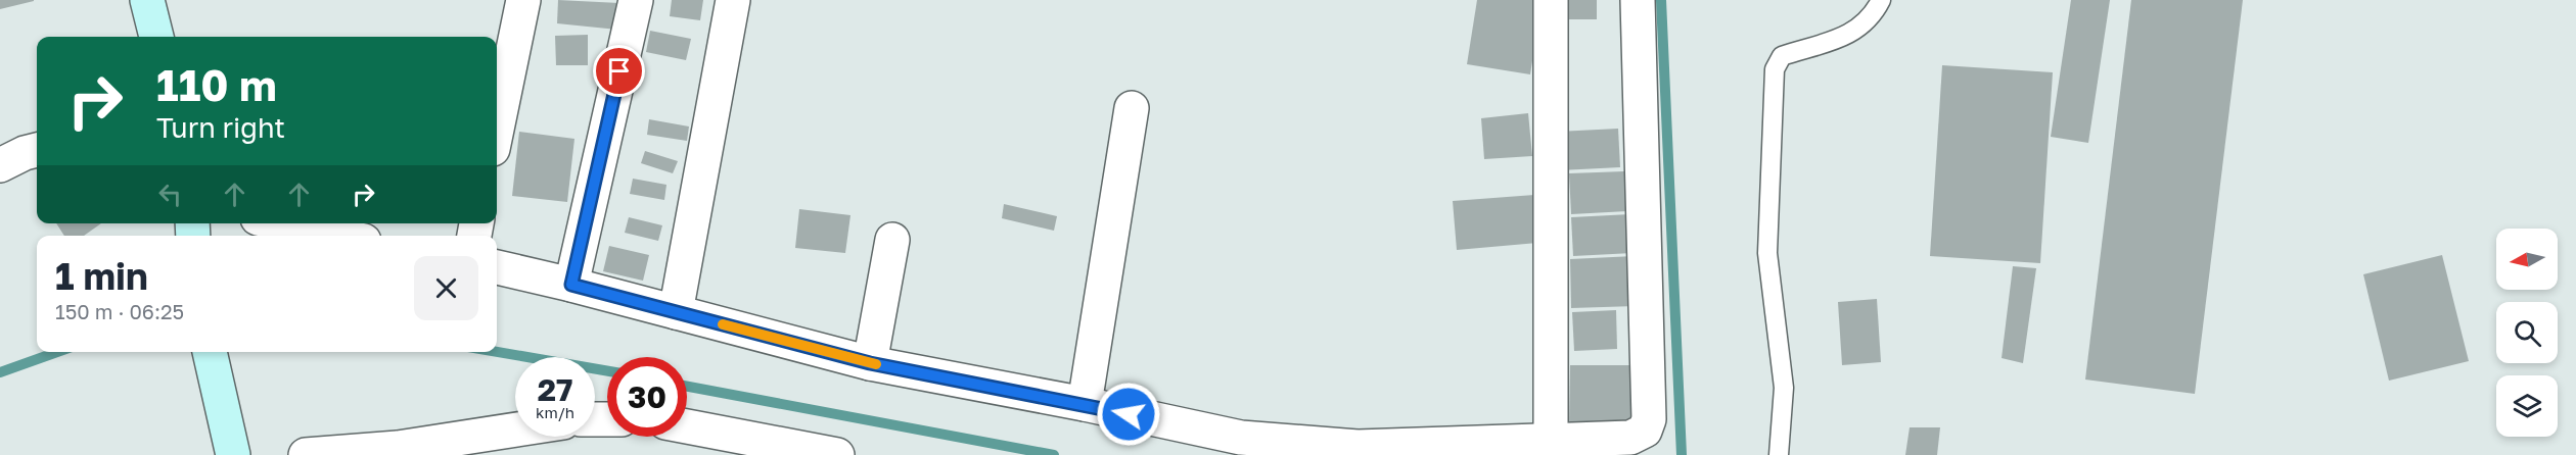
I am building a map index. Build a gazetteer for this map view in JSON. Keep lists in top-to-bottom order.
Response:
{
  "north": "left",
  "page": {
    "turn": ["110 m", "Turn right"],
    "heading": ["1 min", "150 m · 06:25"],
    "speed": "27 km/h",
    "limit": "30"
  }
}
